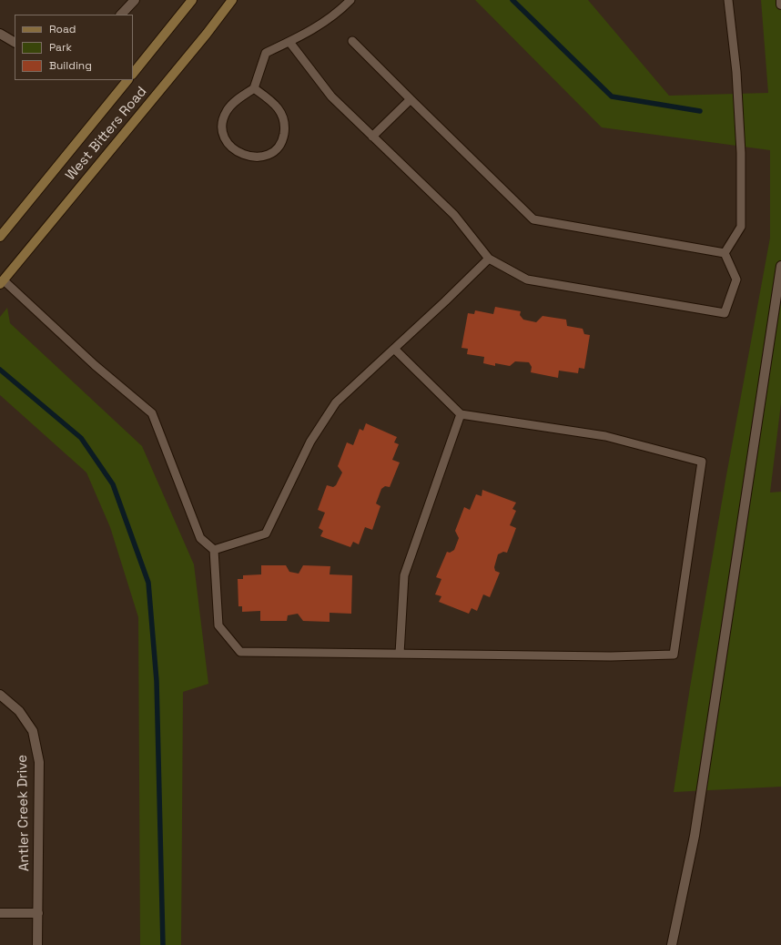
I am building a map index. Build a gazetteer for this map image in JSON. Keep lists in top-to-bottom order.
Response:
{
  "streets": {
    "main road": ["West Bitters Road"],
    "street": ["Antler Creek Drive"]
  },
  "legend": ["Road", "Park", "Building"]
}
